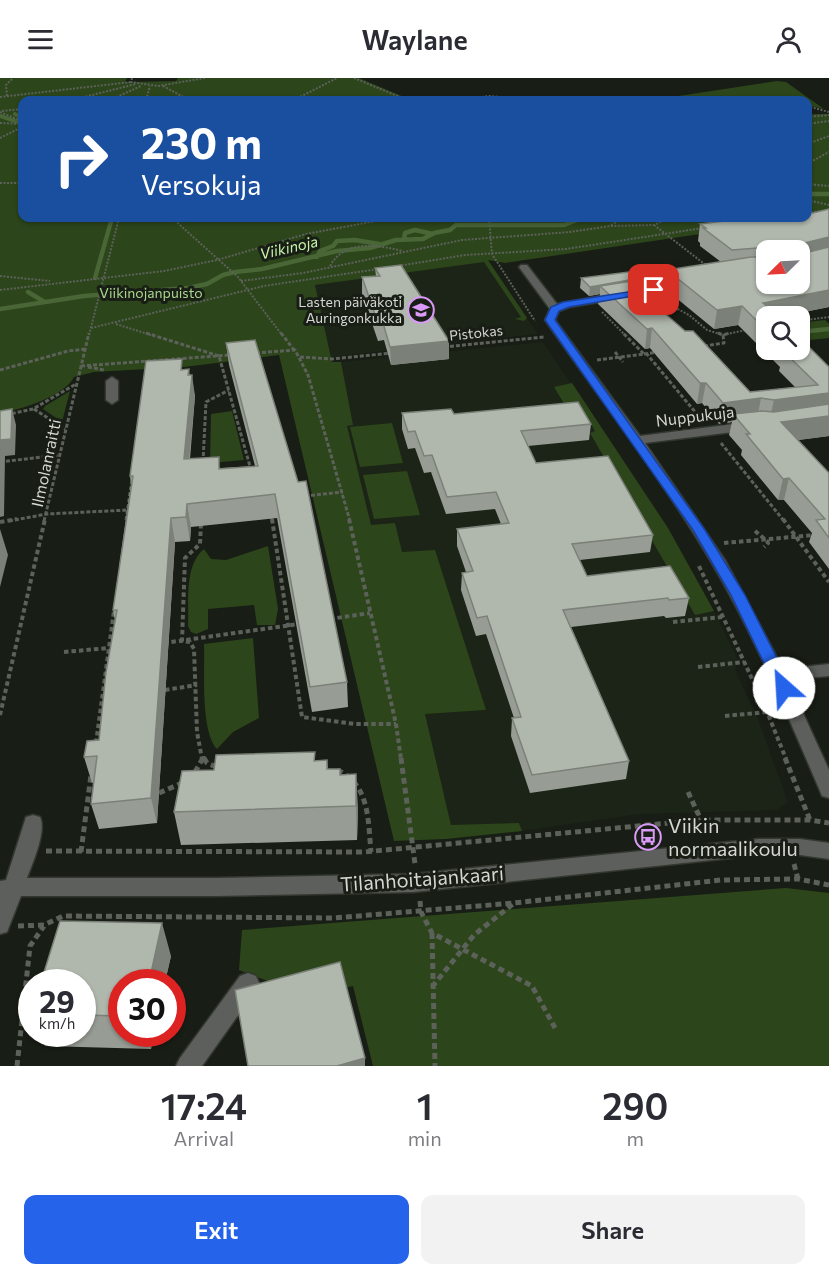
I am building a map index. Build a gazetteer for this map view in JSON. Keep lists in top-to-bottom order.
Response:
{
  "streets": {
    "street": ["Nuppukuja", "Tilanhoitajankaari"],
    "path": ["Pistokas", "Ilmolanraitti"]
  },
  "water": ["Viikinoja"],
  "parks": ["Viikinojanpuisto"],
  "places": {
    "school or university": ["Lasten päiväkoti Auringonkukka"],
    "bus stop": ["Viikin normaalikoulu"]
  },
  "north": "bottom left",
  "page": {
    "header": "Waylane",
    "turn": ["230 m", "Versokuja"],
    "speed": "29 km/h",
    "limit": "30",
    "eta": [
      "17:24",
      "Arrival",
      "1",
      "min",
      "290",
      "m"
    ],
    "buttons": ["Exit", "Share"]
  }
}
